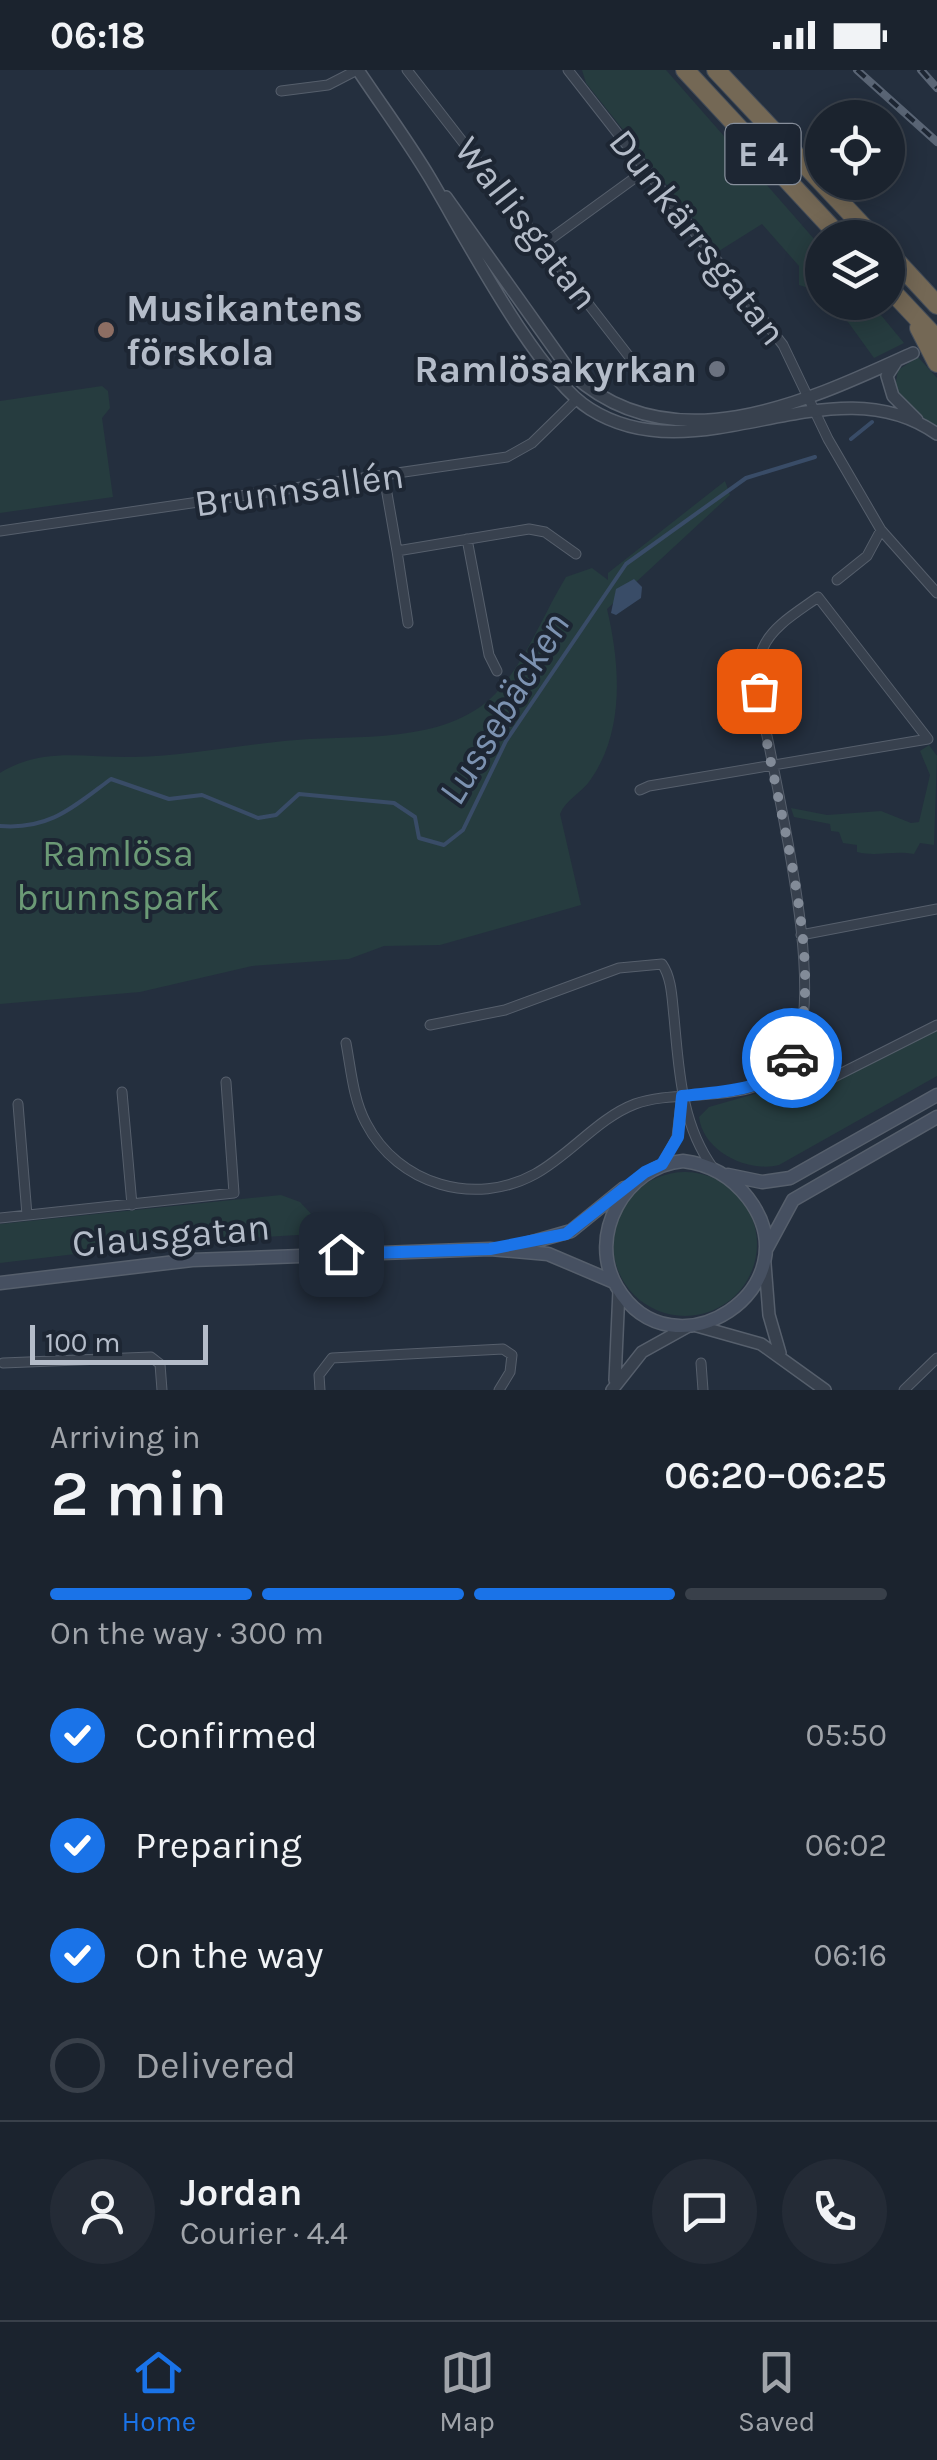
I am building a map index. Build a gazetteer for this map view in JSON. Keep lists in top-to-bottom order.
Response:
{
  "streets": {
    "highway": ["E 4"],
    "main road": ["Clausgatan"],
    "street": ["Wallisgatan", "Dunkärrsgatan", "Brunnsallén"]
  },
  "water": ["Lussebäcken"],
  "parks": ["Ramlösa brunnspark"],
  "places": ["Musikantens förskola", "Ramlösakyrkan"],
  "scale_bar": "100 m",
  "page": {
    "status": "06:18",
    "scale": "100 m",
    "heading": ["2 min", "Arriving in", "06:20–06:25"],
    "panel": ["Jordan", "Courier · 4.4"],
    "bar": "On the way · 300 m",
    "list": [
      ["Confirmed", "05:50"],
      ["Preparing", "06:02"],
      ["On the way", "06:16"],
      "Delivered"
    ],
    "tabs": ["Home", "Map", "Saved"]
  }
}
